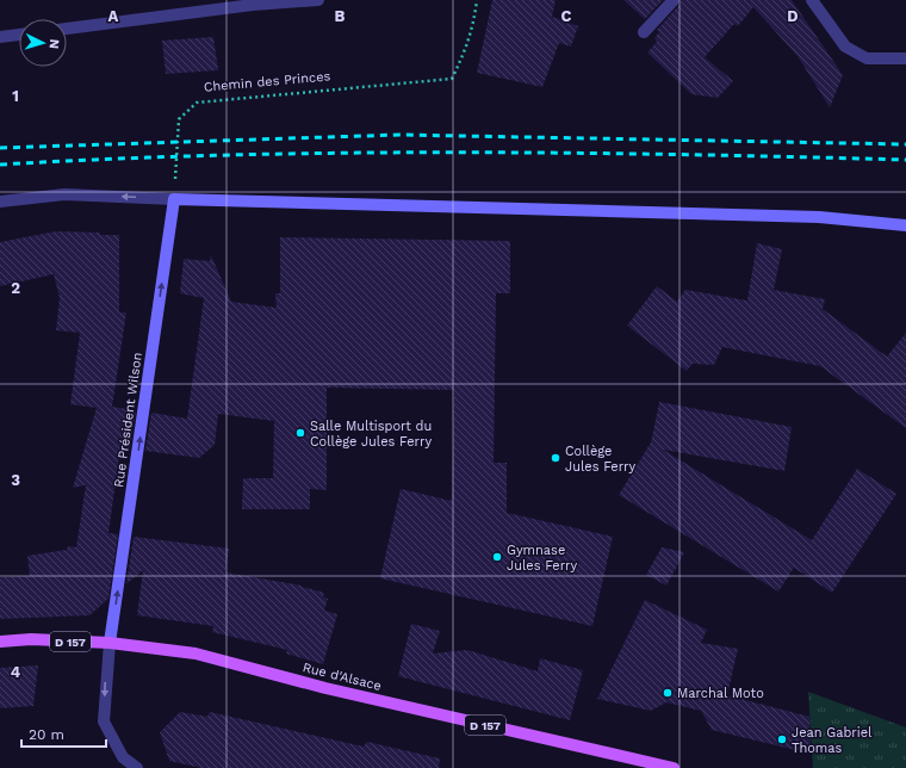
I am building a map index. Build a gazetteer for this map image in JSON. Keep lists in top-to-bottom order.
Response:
{
  "streets": {
    "main road": ["D 157", "Rue d'Alsace"],
    "street": ["Rue Président Wilson"],
    "path": ["Chemin des Princes"]
  },
  "crossings": [
    ["Chemin des Princes", "Rue Président Wilson"],
    ["Rue Président Wilson", "Rue d'Alsace"]
  ],
  "one_way": ["Rue Président Wilson"],
  "places": [
    "Salle Multisport du Collège Jules Ferry",
    "Collège Jules Ferry",
    "Gymnase Jules Ferry",
    "Marchal Moto",
    "Jean Gabriel Thomas"
  ],
  "scale_bar": "20 m",
  "north": "right",
  "grid": {
    "columns": [
      "A",
      "B",
      "C",
      "D"
    ],
    "rows": [
      "1",
      "2",
      "3",
      "4"
    ]
  }
}
